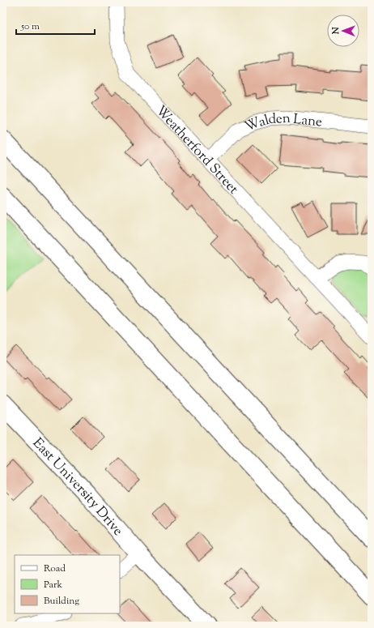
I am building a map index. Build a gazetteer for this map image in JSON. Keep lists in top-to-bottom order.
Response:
{
  "streets": {
    "main road": ["East University Drive"],
    "street": ["Walden Lane", "Weatherford Street"]
  },
  "crossings": [
    ["Walden Lane", "Weatherford Street"]
  ],
  "legend": ["Road", "Park", "Building"],
  "scale_bar": "50 m",
  "north": "left"
}
